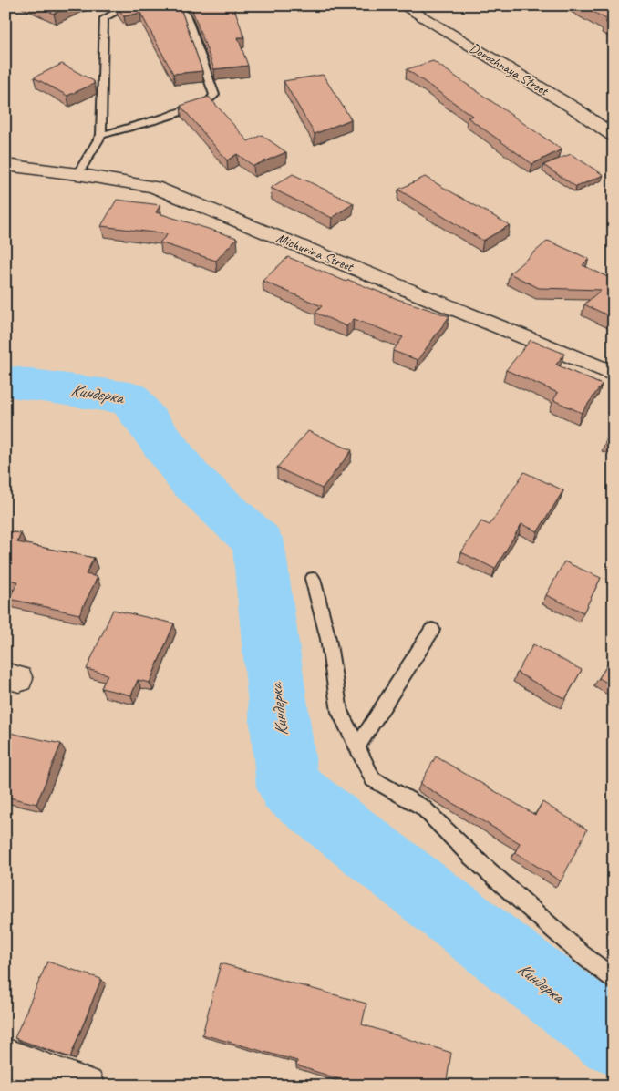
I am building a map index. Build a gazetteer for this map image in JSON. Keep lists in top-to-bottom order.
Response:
{
  "streets": {
    "street": ["Dorozhnaya Street", "Michurina Street"]
  },
  "water": ["Киндерка"]
}
